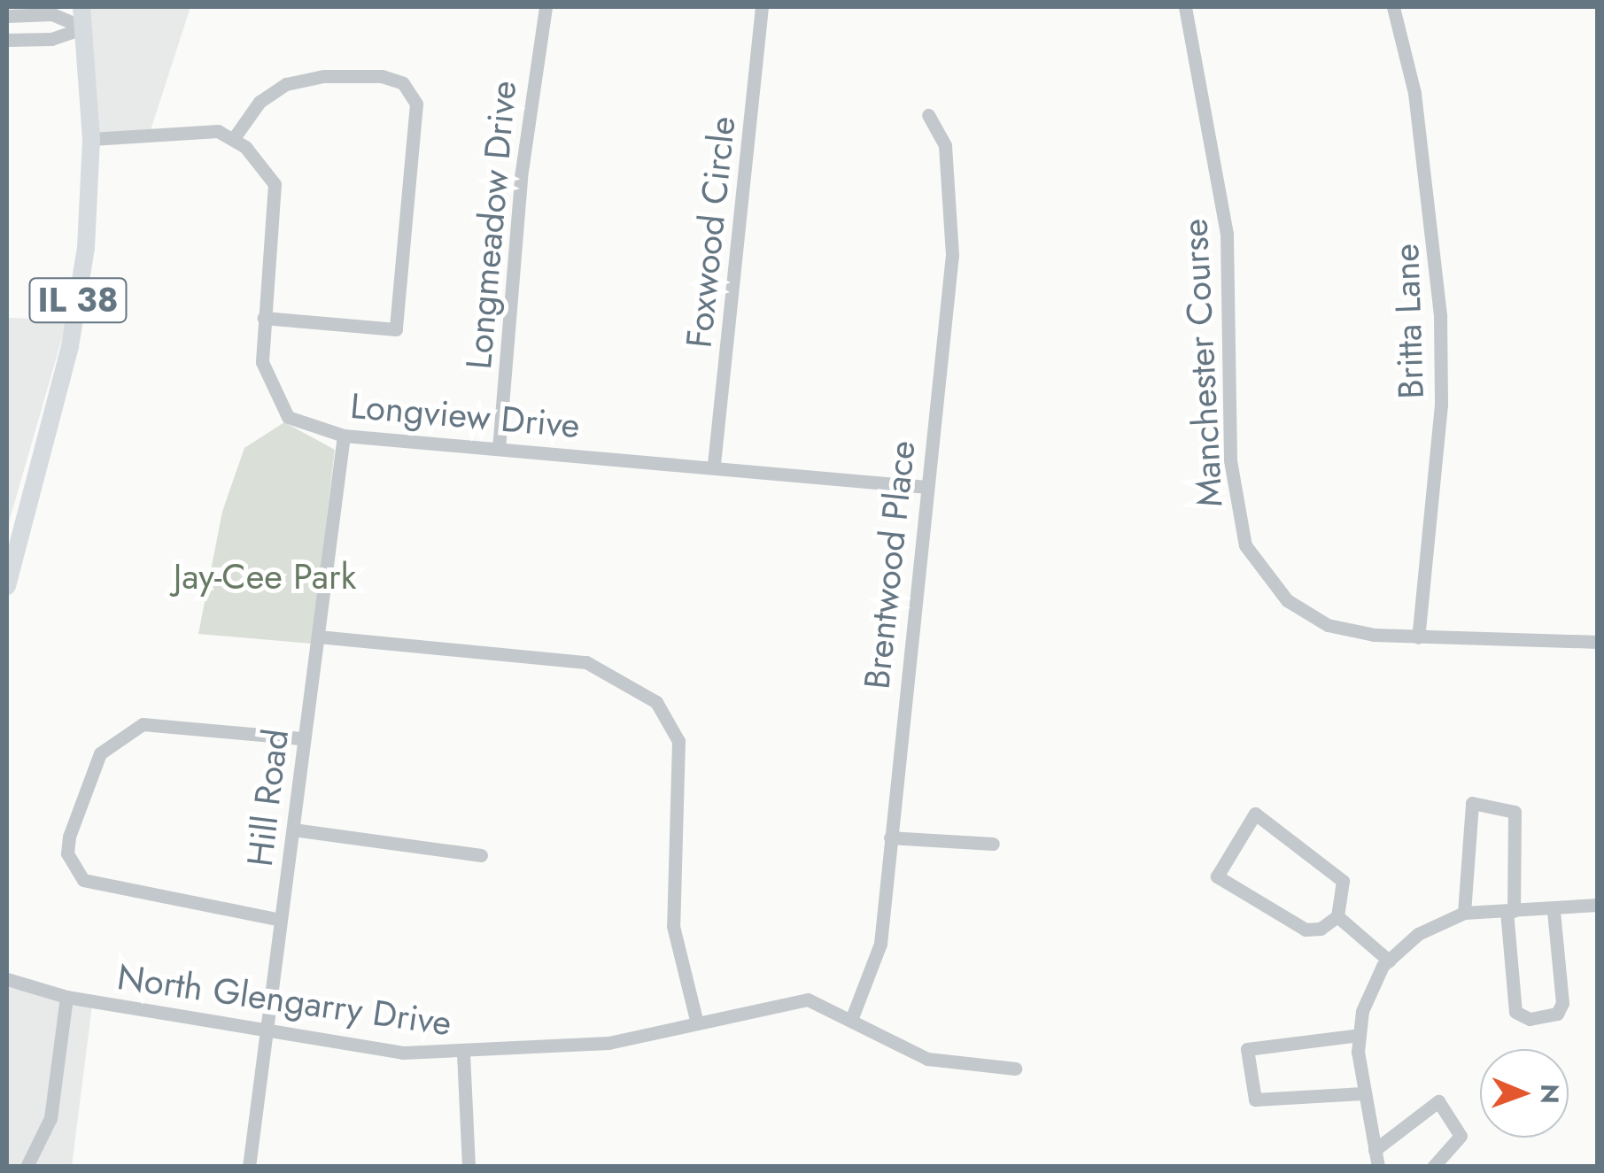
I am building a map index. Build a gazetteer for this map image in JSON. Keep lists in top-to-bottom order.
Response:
{
  "streets": {
    "main road": ["IL 38"],
    "street": [
      "Longmeadow Drive",
      "Foxwood Circle",
      "Britta Lane",
      "Manchester Course",
      "Longview Drive",
      "Brentwood Place",
      "Hill Road",
      "North Glengarry Drive"
    ]
  },
  "crossings": [
    ["Longmeadow Drive", "Longview Drive"],
    ["Foxwood Circle", "Longview Drive"],
    ["Britta Lane", "Manchester Course"],
    ["Longview Drive", "Brentwood Place"],
    ["Longview Drive", "Hill Road"],
    ["Brentwood Place", "North Glengarry Drive"],
    ["Hill Road", "North Glengarry Drive"]
  ],
  "parks": ["Jay-Cee Park"],
  "north": "right"
}
